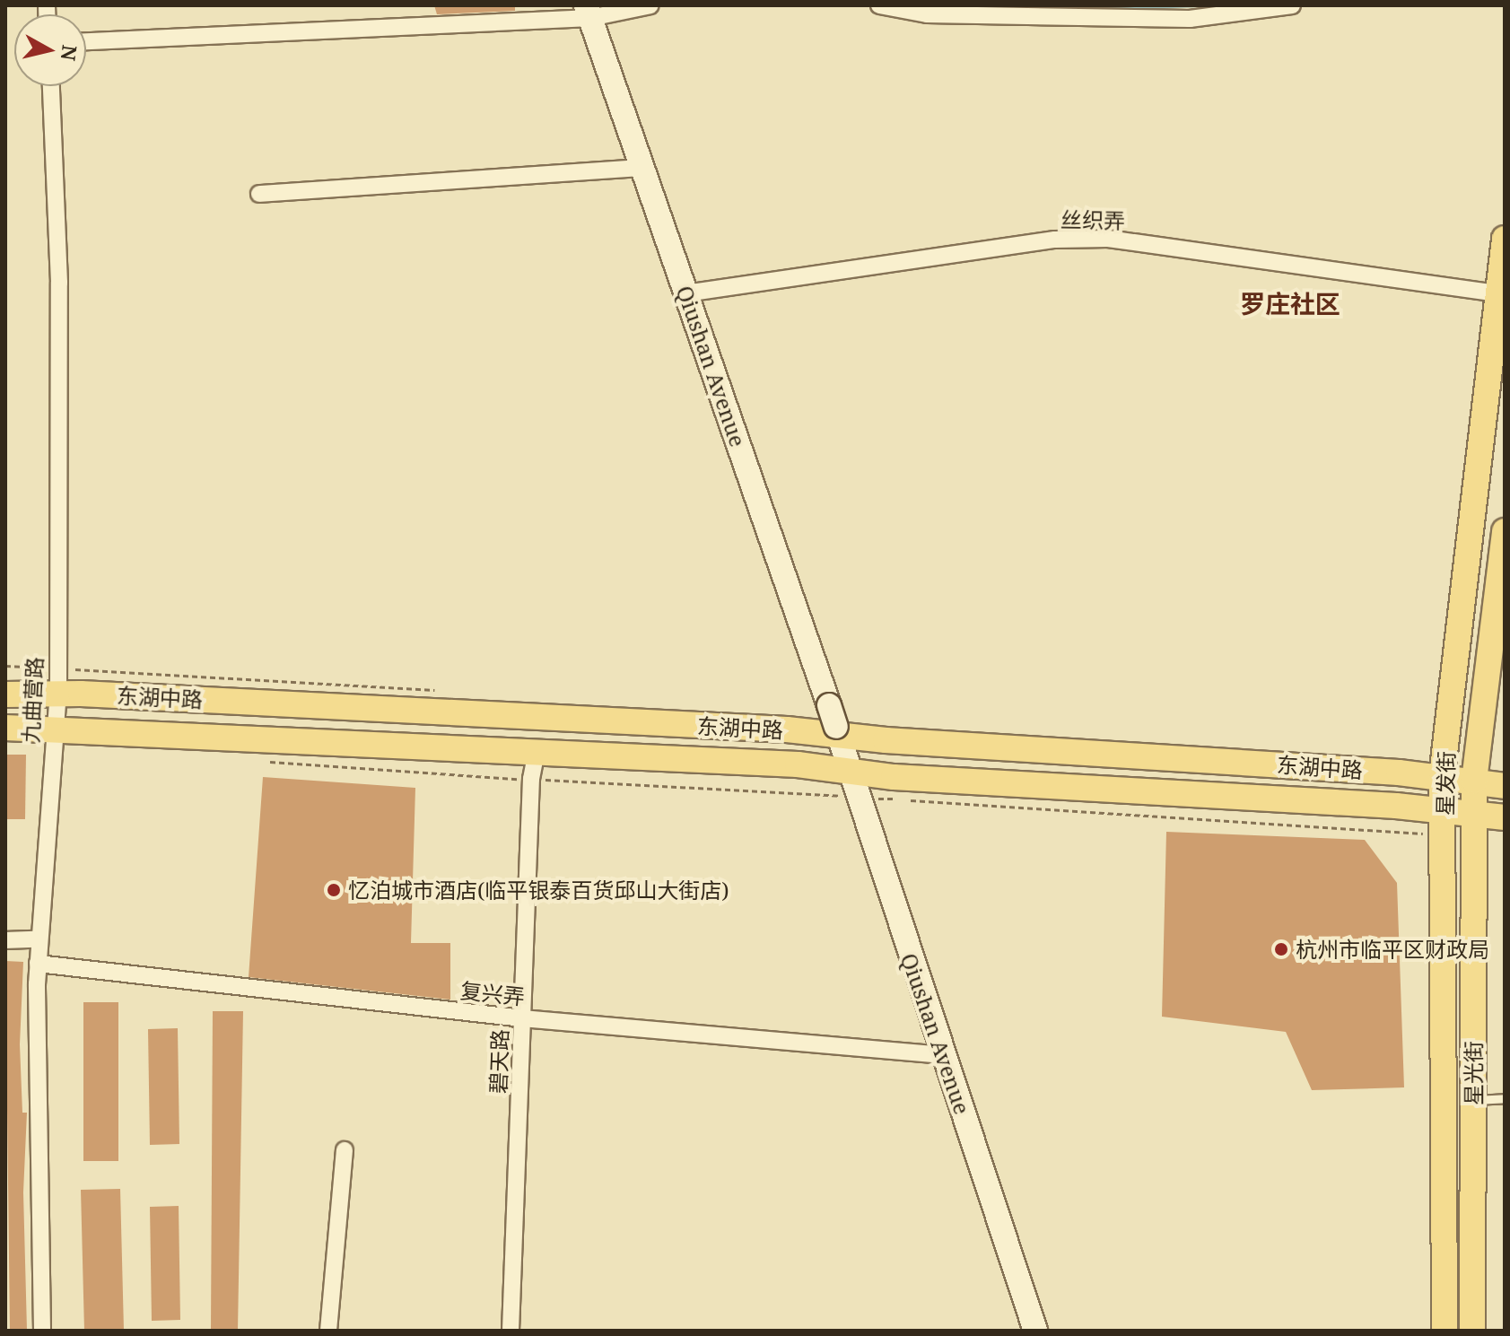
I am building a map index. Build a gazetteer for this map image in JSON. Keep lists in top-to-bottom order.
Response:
{
  "streets": {
    "main road": [
      "Qiushan Avenue",
      "东湖中路",
      "星发街",
      "星光街"
    ],
    "street": [
      "丝织弄",
      "九曲营路",
      "复兴弄",
      "碧天路"
    ]
  },
  "crossings": [
    ["丝织弄", "Qiushan Avenue"],
    ["丝织弄", "星发街"],
    ["Qiushan Avenue", "东湖中路"],
    ["Qiushan Avenue", "复兴弄"],
    ["东湖中路", "九曲营路"],
    ["东湖中路", "星发街"],
    ["东湖中路", "碧天路"],
    ["东湖中路", "星光街"],
    ["九曲营路", "复兴弄"],
    ["复兴弄", "碧天路"]
  ],
  "districts": ["罗庄社区"],
  "places": ["忆泊城市酒店(临平银泰百货邱山大街店)", "杭州市临平区财政局"],
  "north": "right"
}
